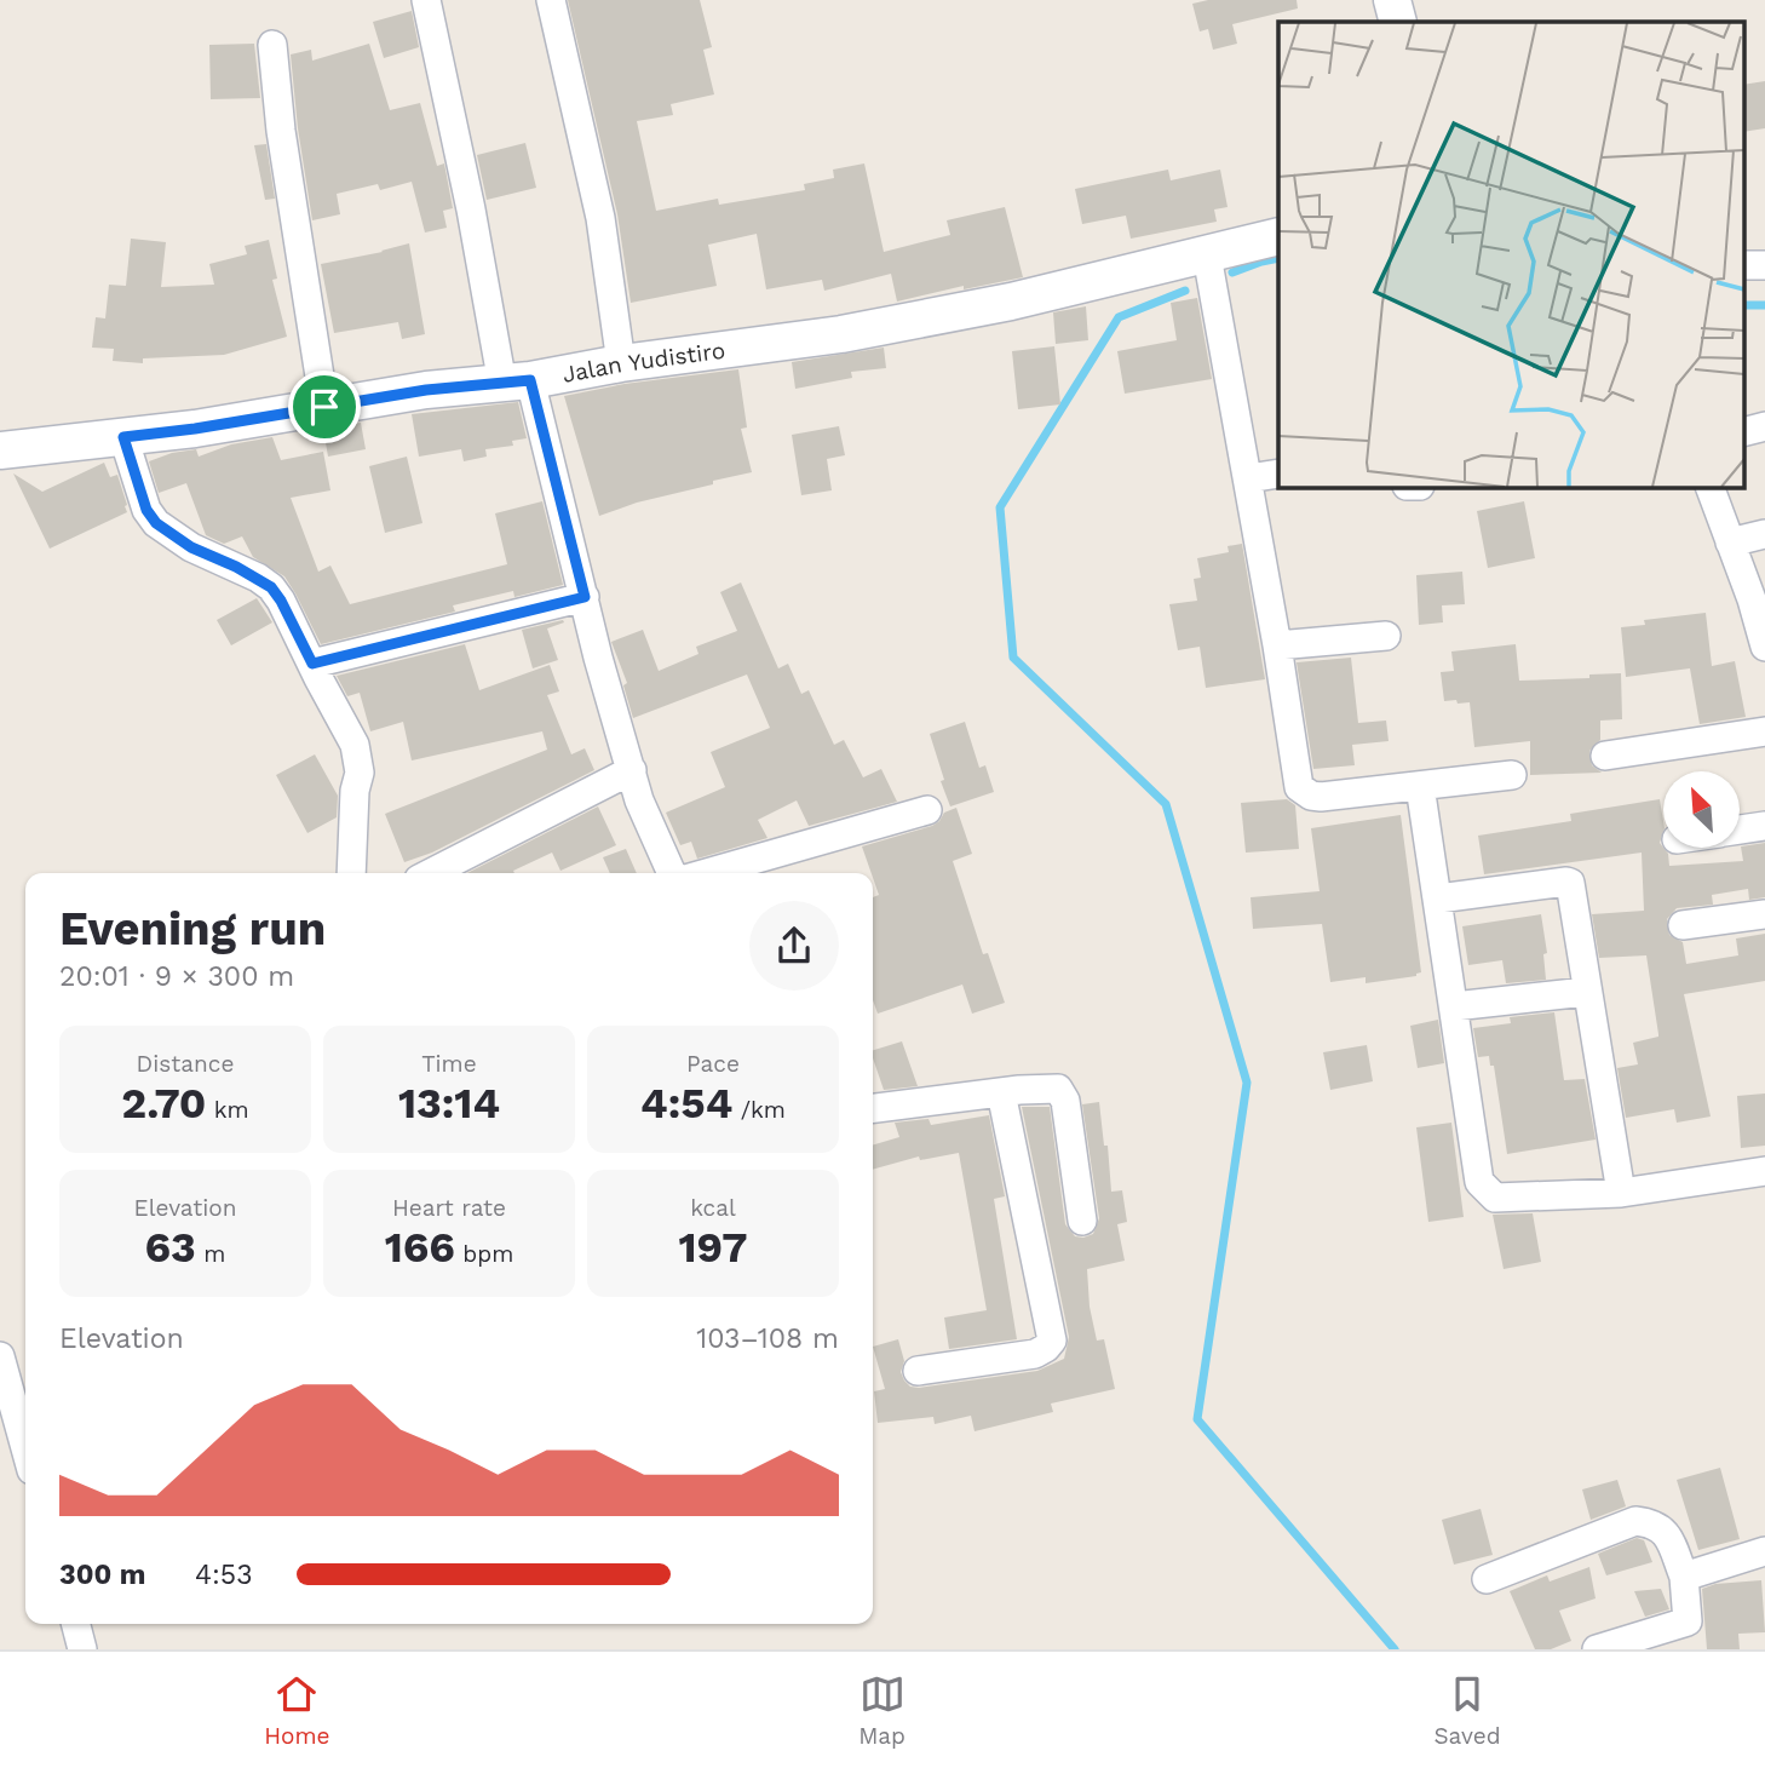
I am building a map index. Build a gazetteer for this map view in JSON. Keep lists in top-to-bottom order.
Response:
{
  "streets": {
    "street": ["Jalan Yudistiro"]
  },
  "north": "top left",
  "page": {
    "heading": ["Evening run", "20:01 · 9 × 300 m"],
    "stats": [
      ["Distance", "2.70 km"],
      ["Time", "13:14"],
      ["Pace", "4:54 /km"],
      ["Elevation", "63 m"],
      ["Heart rate", "166 bpm"],
      ["kcal", "197"]
    ],
    "chart": ["Elevation", "103–108 m"],
    "list": [
      {
        "name": "300 m",
        "note": "4:53"
      }
    ],
    "tabs": ["Home", "Map", "Saved"]
  }
}
